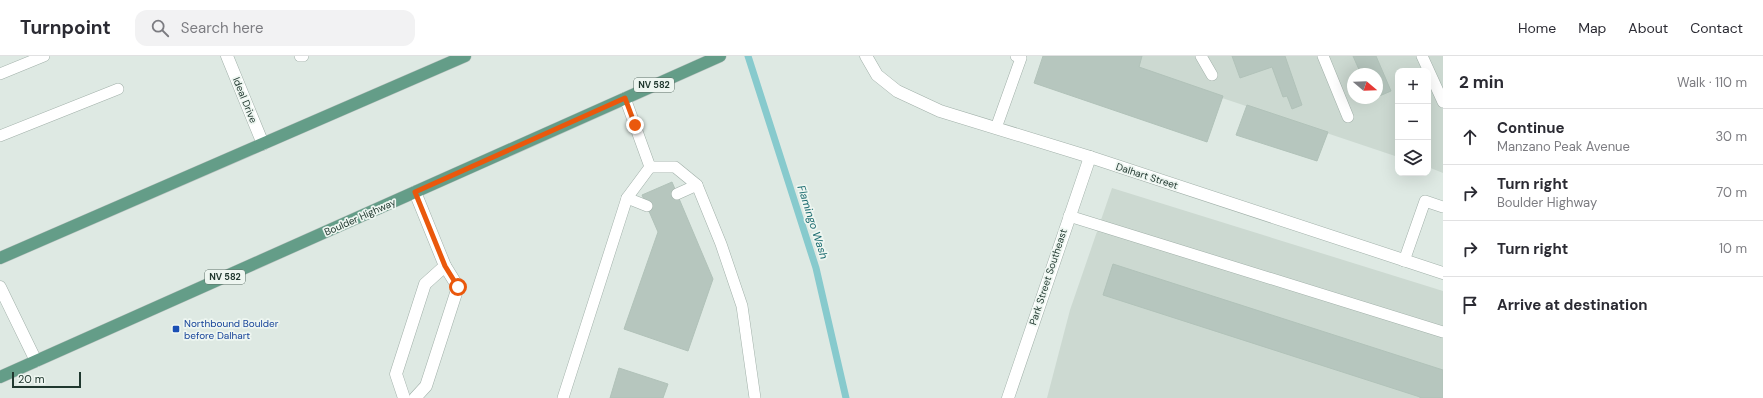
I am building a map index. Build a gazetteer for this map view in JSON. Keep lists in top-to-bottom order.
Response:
{
  "streets": {
    "main road": ["NV 582", "Boulder Highway"],
    "street": ["Ideal Drive", "Dalhart Street", "Park Street Southeast"]
  },
  "crossings": [
    ["Dalhart Street", "Park Street Southeast"]
  ],
  "water": ["Flamingo Wash"],
  "places": {
    "transit": ["Northbound Boulder before Dalhart"]
  },
  "scale_bar": "20 m",
  "north": "right",
  "page": {
    "header": "Turnpoint",
    "search": "Search here",
    "nav": [
      "Home",
      "Map",
      "About",
      "Contact"
    ],
    "heading": ["2 min", "Walk · 110 m"],
    "map_buttons": ["+", "−"],
    "list": [
      ["Continue", "Manzano Peak Avenue", "30 m"],
      ["Turn right", "Boulder Highway", "70 m"],
      ["Turn right", "10 m"],
      "Arrive at destination"
    ],
    "scale": "20 m"
  }
}
